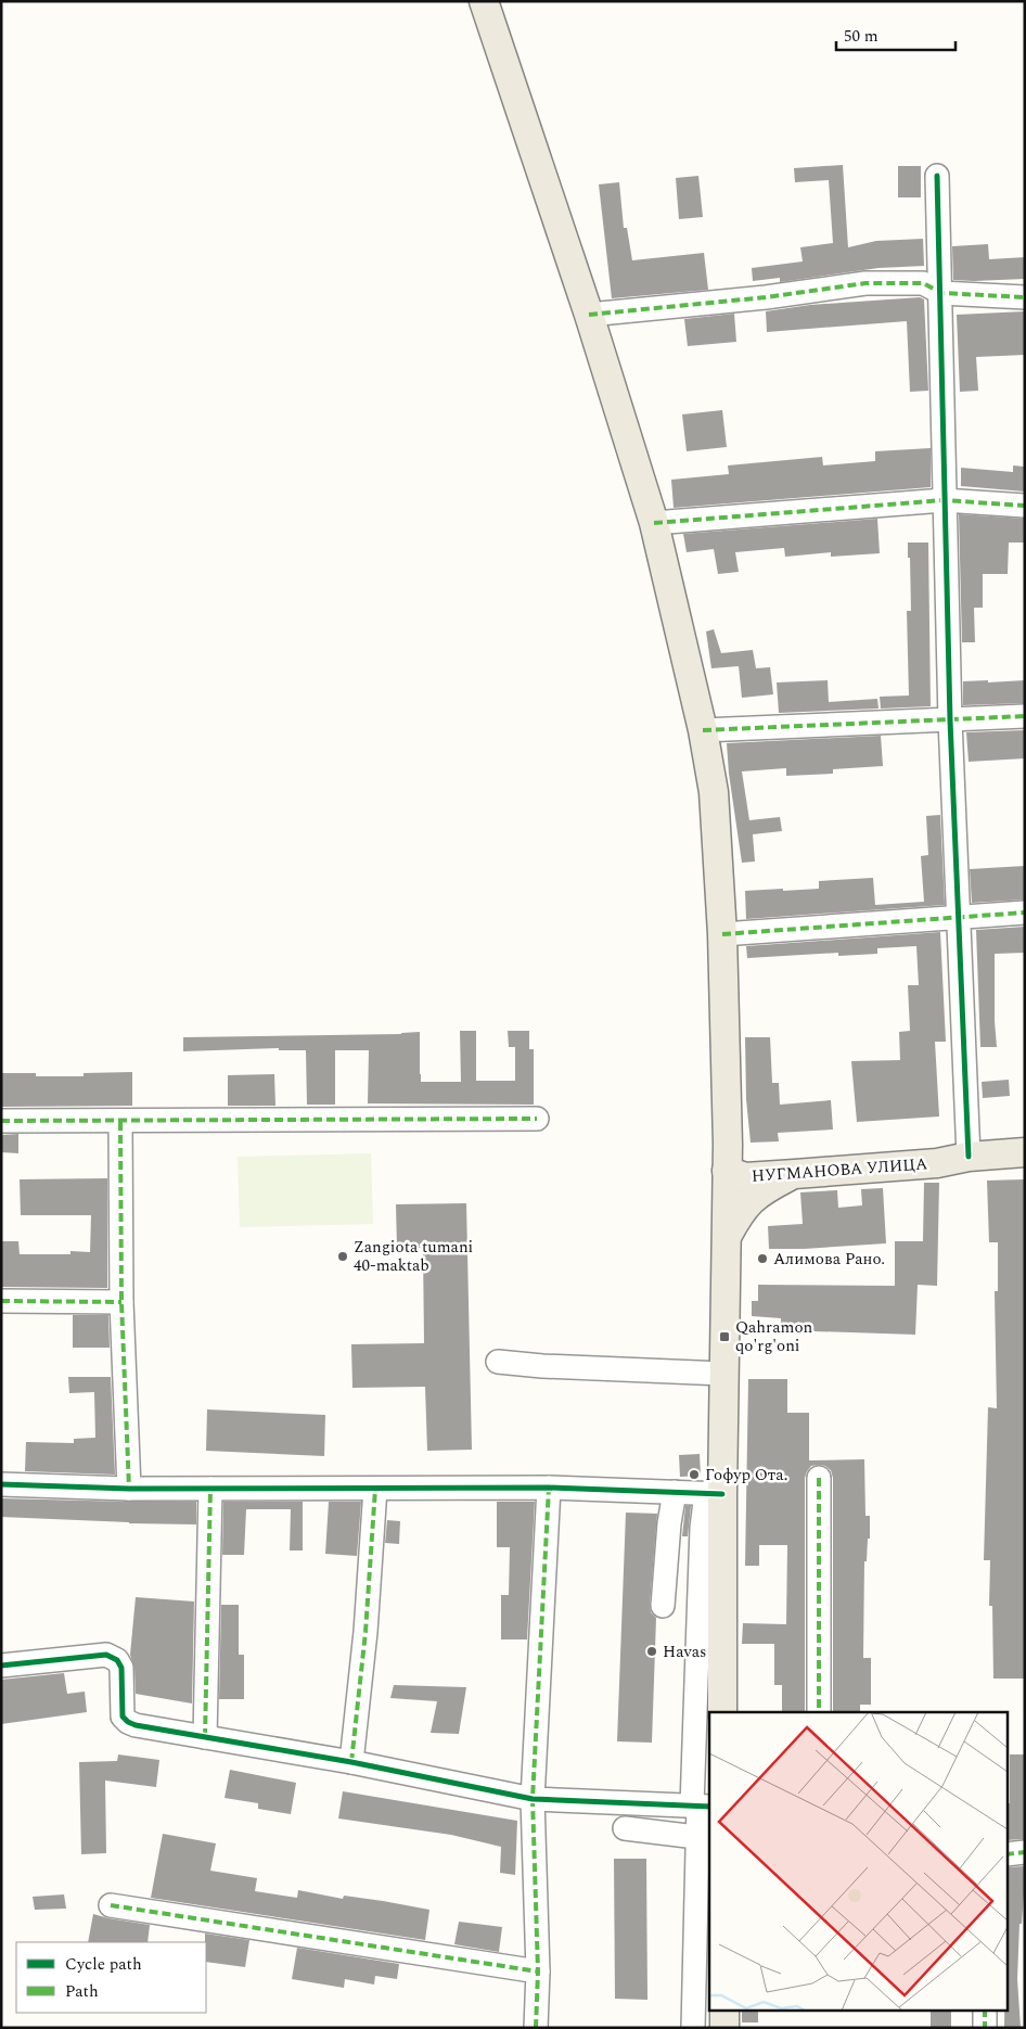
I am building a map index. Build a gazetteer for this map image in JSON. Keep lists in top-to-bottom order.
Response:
{
  "streets": {
    "main road": ["НУГМАНОВА УЛИЦА"]
  },
  "places": {
    "other": [
      "Zangiota tumani 40-maktab",
      "Алимова Рано.",
      "Гофур Ота.",
      "Havas"
    ],
    "transit": ["Qahramon qo'rg'oni"]
  },
  "legend": ["Cycle path", "Path"],
  "scale_bar": "50 m"
}
